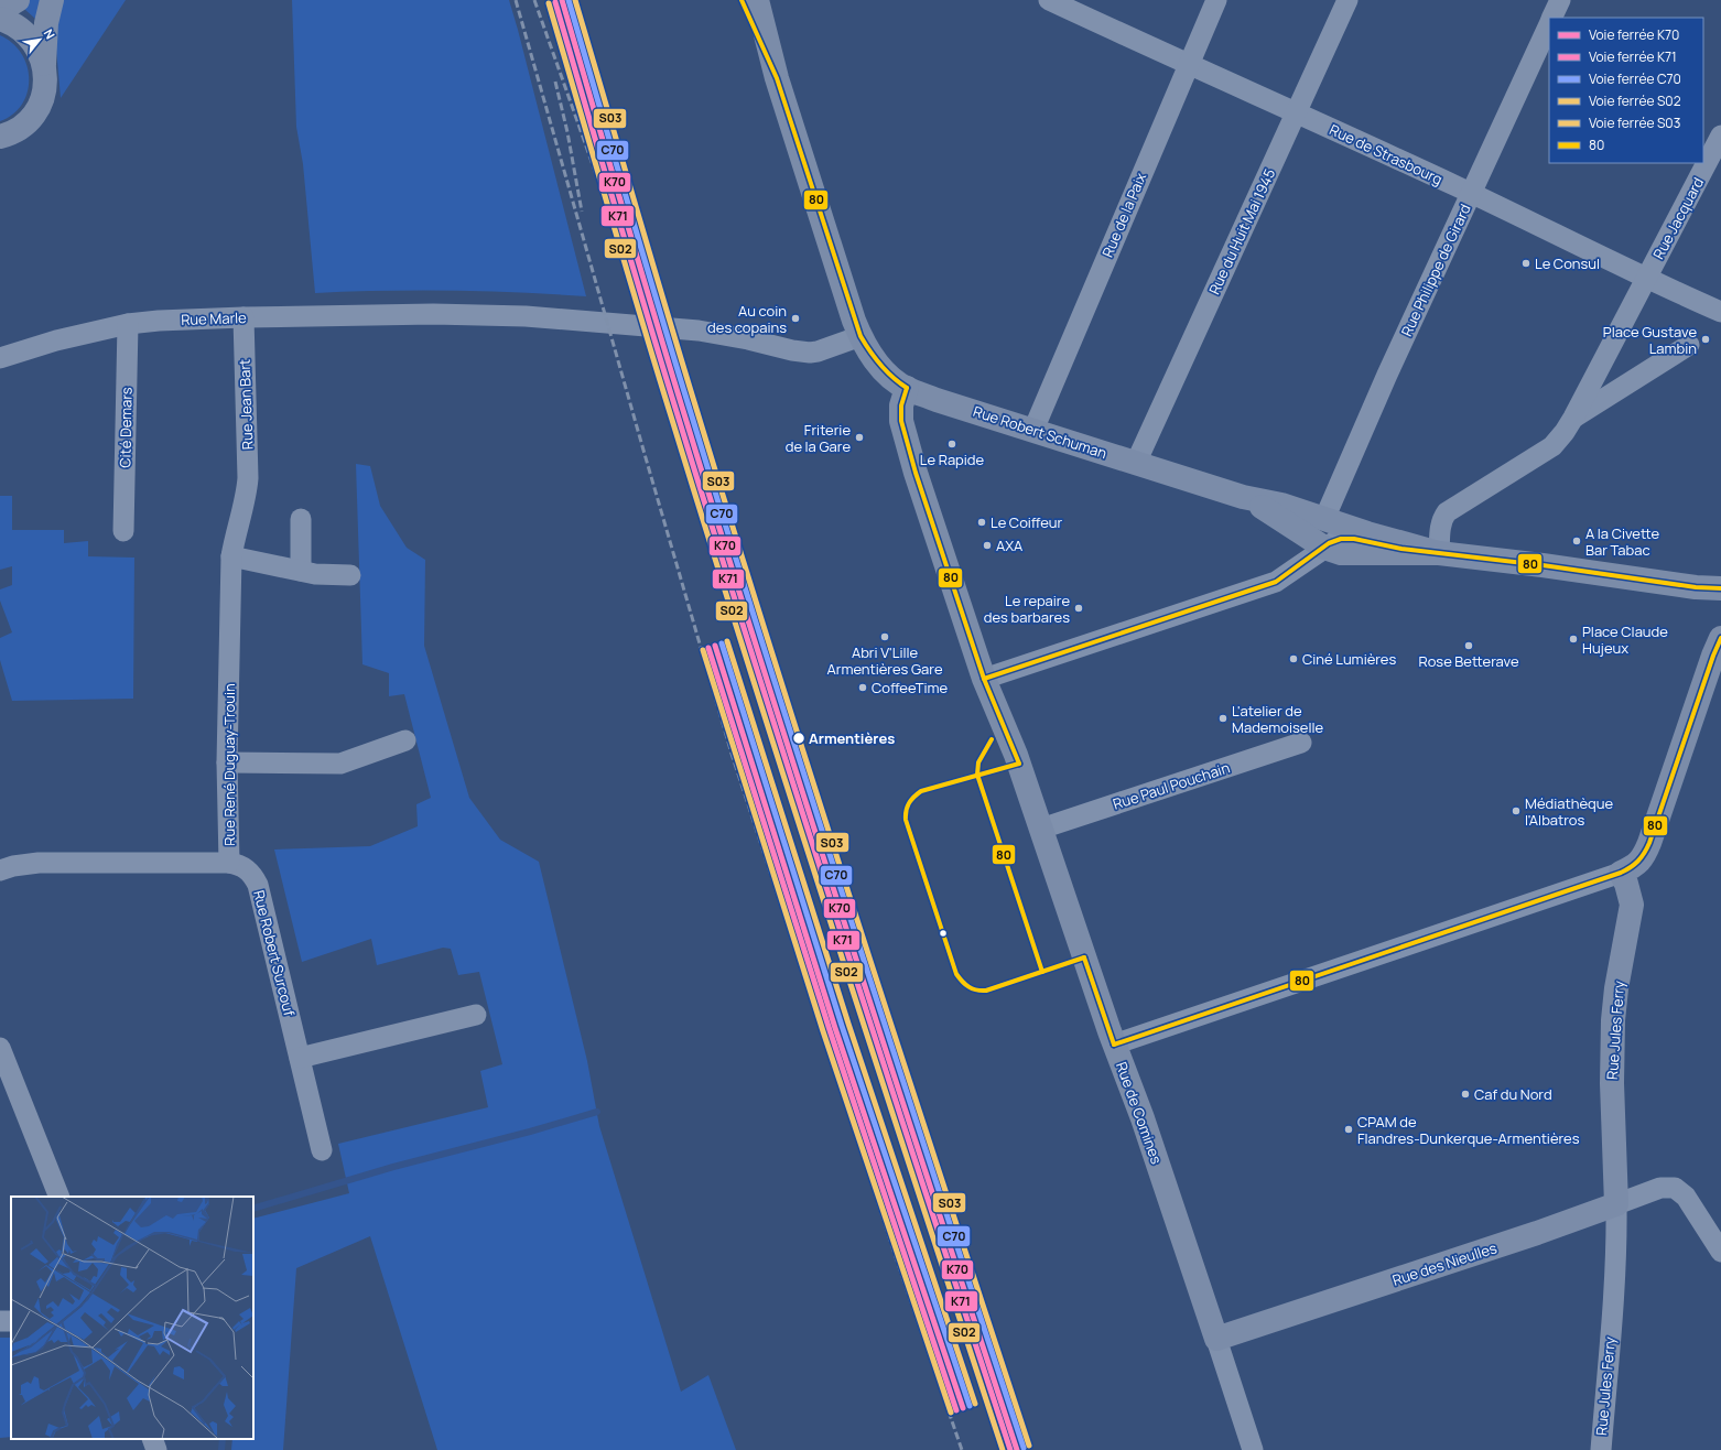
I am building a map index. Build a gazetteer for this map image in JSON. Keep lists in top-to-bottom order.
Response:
{
  "streets": {
    "street": [
      "Rue de Strasbourg",
      "Rue de la Paix",
      "Rue Jacquard",
      "Rue du Huit Mai 1945",
      "Rue Philippe de Girard",
      "Rue Marle",
      "Rue Jean Bart",
      "Cité Demars",
      "Rue Robert Schuman",
      "Rue René Duguay-Trouin",
      "Rue Paul Pouchain",
      "Rue Robert Surcouf",
      "Rue Jules Ferry",
      "Rue de Comines",
      "Rue des Nieulles"
    ]
  },
  "crossings": [
    ["Rue de Strasbourg", "Rue de la Paix"],
    ["Rue de Strasbourg", "Rue Jacquard"],
    ["Rue de Strasbourg", "Rue du Huit Mai 1945"],
    ["Rue de Strasbourg", "Rue Philippe de Girard"],
    ["Rue de la Paix", "Rue Robert Schuman"],
    ["Rue du Huit Mai 1945", "Rue Robert Schuman"],
    ["Rue Philippe de Girard", "Rue Robert Schuman"],
    ["Rue Marle", "Rue Jean Bart"],
    ["Rue Marle", "Cité Demars"],
    ["Rue Marle", "Rue Robert Schuman"],
    ["Rue Jean Bart", "Rue René Duguay-Trouin"],
    ["Rue Robert Schuman", "Rue de Comines"],
    ["Rue René Duguay-Trouin", "Rue Robert Surcouf"],
    ["Rue Paul Pouchain", "Rue de Comines"],
    ["Rue Jules Ferry", "Rue des Nieulles"],
    ["Rue de Comines", "Rue des Nieulles"]
  ],
  "places": [
    "Le Consul",
    "Au coin des copains",
    "Place Gustave Lambin",
    "Friterie de la Gare",
    "Le Rapide",
    "Le Coiffeur",
    "A la Civette Bar Tabac",
    "AXA",
    "Le repaire des barbares",
    "Abri V'Lille Armentières Gare",
    "Place Claude Hujeux",
    "Rose Betterave",
    "Ciné Lumières",
    "CoffeeTime",
    "L'atelier de Mademoiselle",
    "Armentières",
    "Médiathèque l'Albatros",
    "Caf du Nord",
    "CPAM de Flandres-Dunkerque-Armentières"
  ],
  "lines": [
    "rail line K70",
    "rail line C70",
    "rail line S03",
    "transit line 80",
    "rail line K71",
    "rail line S02"
  ],
  "legend": [
    "Voie ferrée K70",
    "Voie ferrée K71",
    "Voie ferrée C70",
    "Voie ferrée S02",
    "Voie ferrée S03",
    "80"
  ],
  "north": "top right"
}
